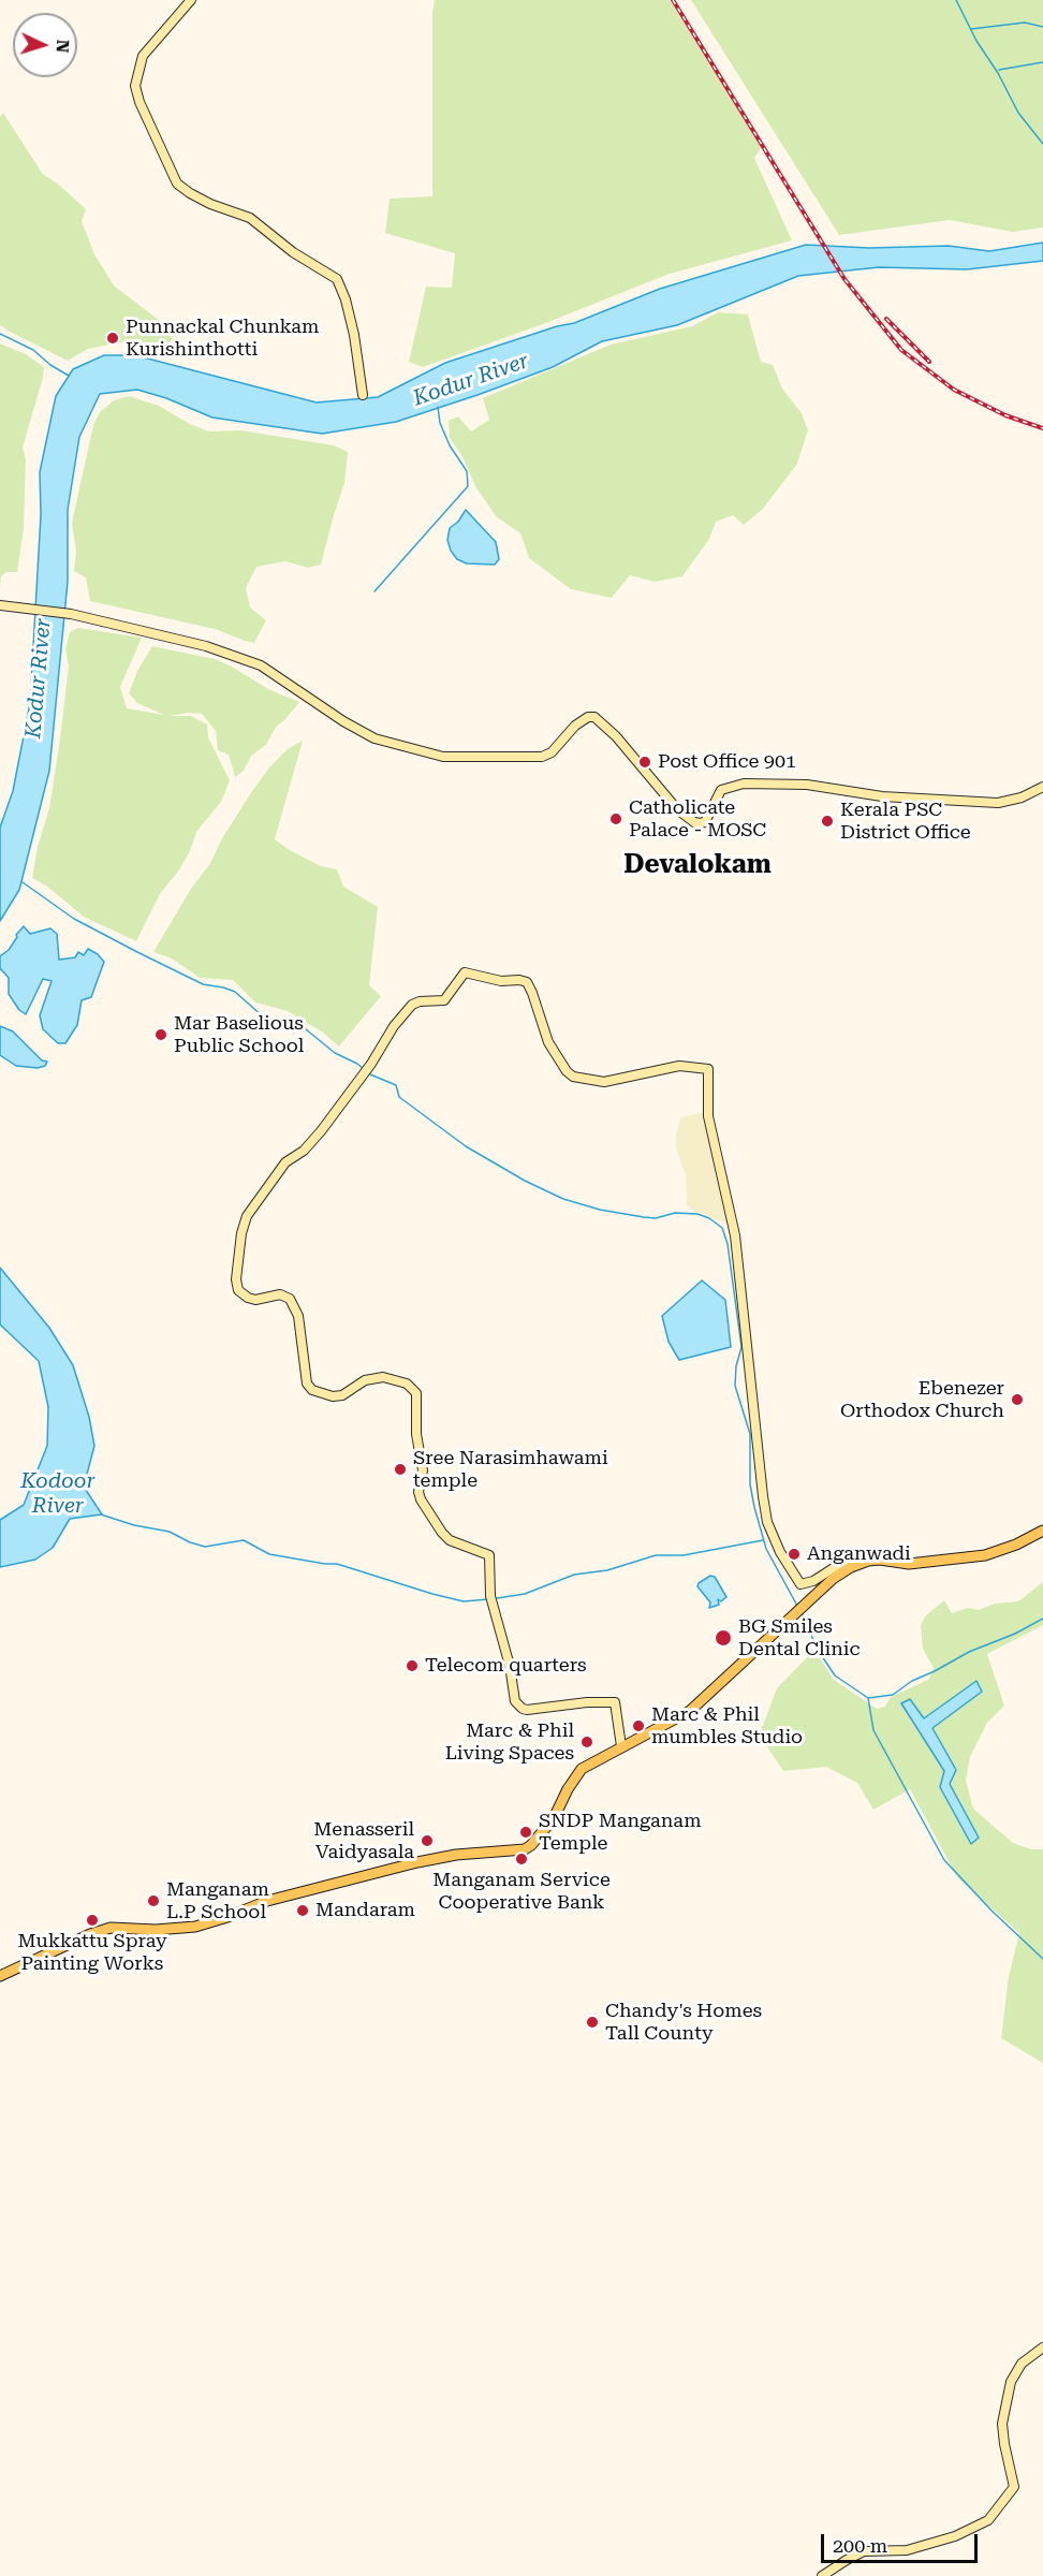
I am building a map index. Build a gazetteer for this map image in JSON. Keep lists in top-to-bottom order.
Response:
{
  "districts": ["Devalokam"],
  "water": ["Kodur River", "Kodoor River"],
  "places": [
    "Punnackal Chunkam Kurishinthotti",
    "Post Office 901",
    "Catholicate Palace - MOSC",
    "Kerala PSC District Office",
    "Mar Baselious Public School",
    "Ebenezer Orthodox Church",
    "Sree Narasimhawami temple",
    "Anganwadi",
    "BG Smiles Dental Clinic",
    "Telecom quarters",
    "Marc & Phil mumbles Studio",
    "Marc & Phil Living Spaces",
    "SNDP Manganam Temple",
    "Menasseril Vaidyasala",
    "Manganam Service Cooperative Bank",
    "Manganam L.P School",
    "Mandaram",
    "Mukkattu Spray Painting Works",
    "Chandy's Homes Tall County"
  ],
  "scale_bar": "200 m",
  "north": "right"
}
